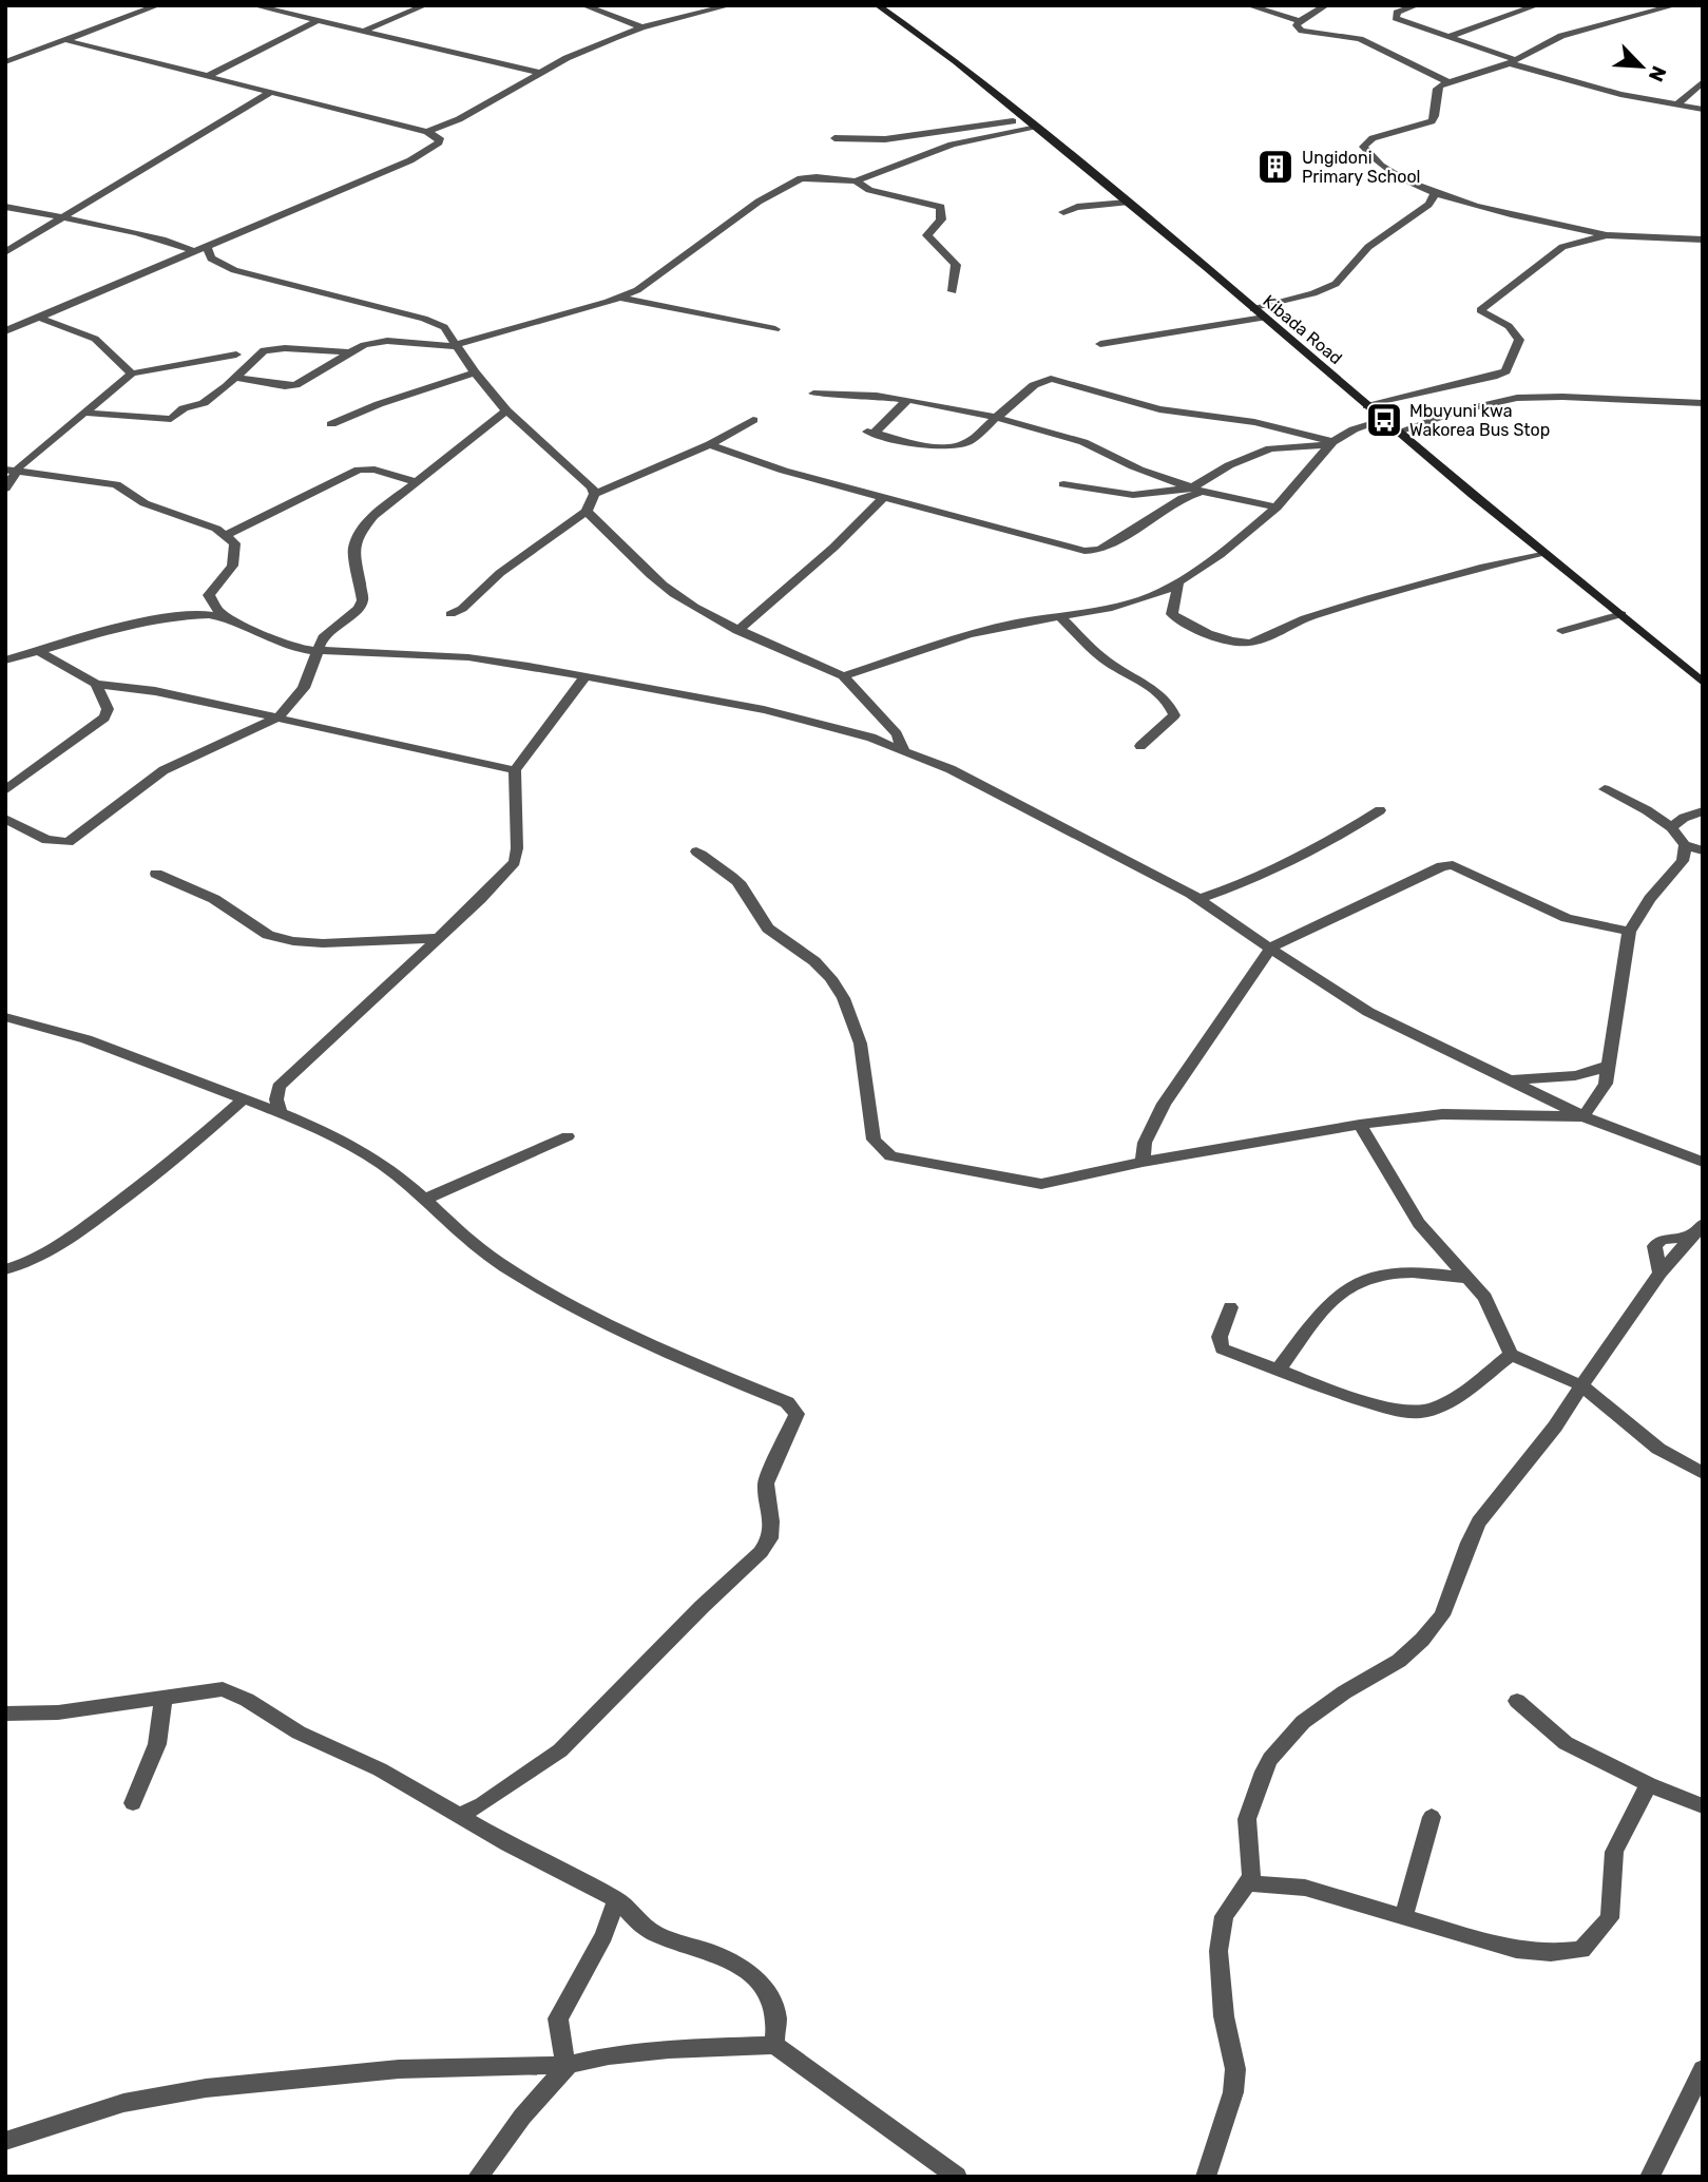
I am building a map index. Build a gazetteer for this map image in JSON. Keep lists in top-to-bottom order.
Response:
{
  "streets": {
    "main road": ["Kibada Road"]
  },
  "places": {
    "building": ["Ungidoni Primary School"],
    "bus stop": ["Mbuyuni kwa Wakorea Bus Stop"]
  },
  "north": "bottom right"
}
